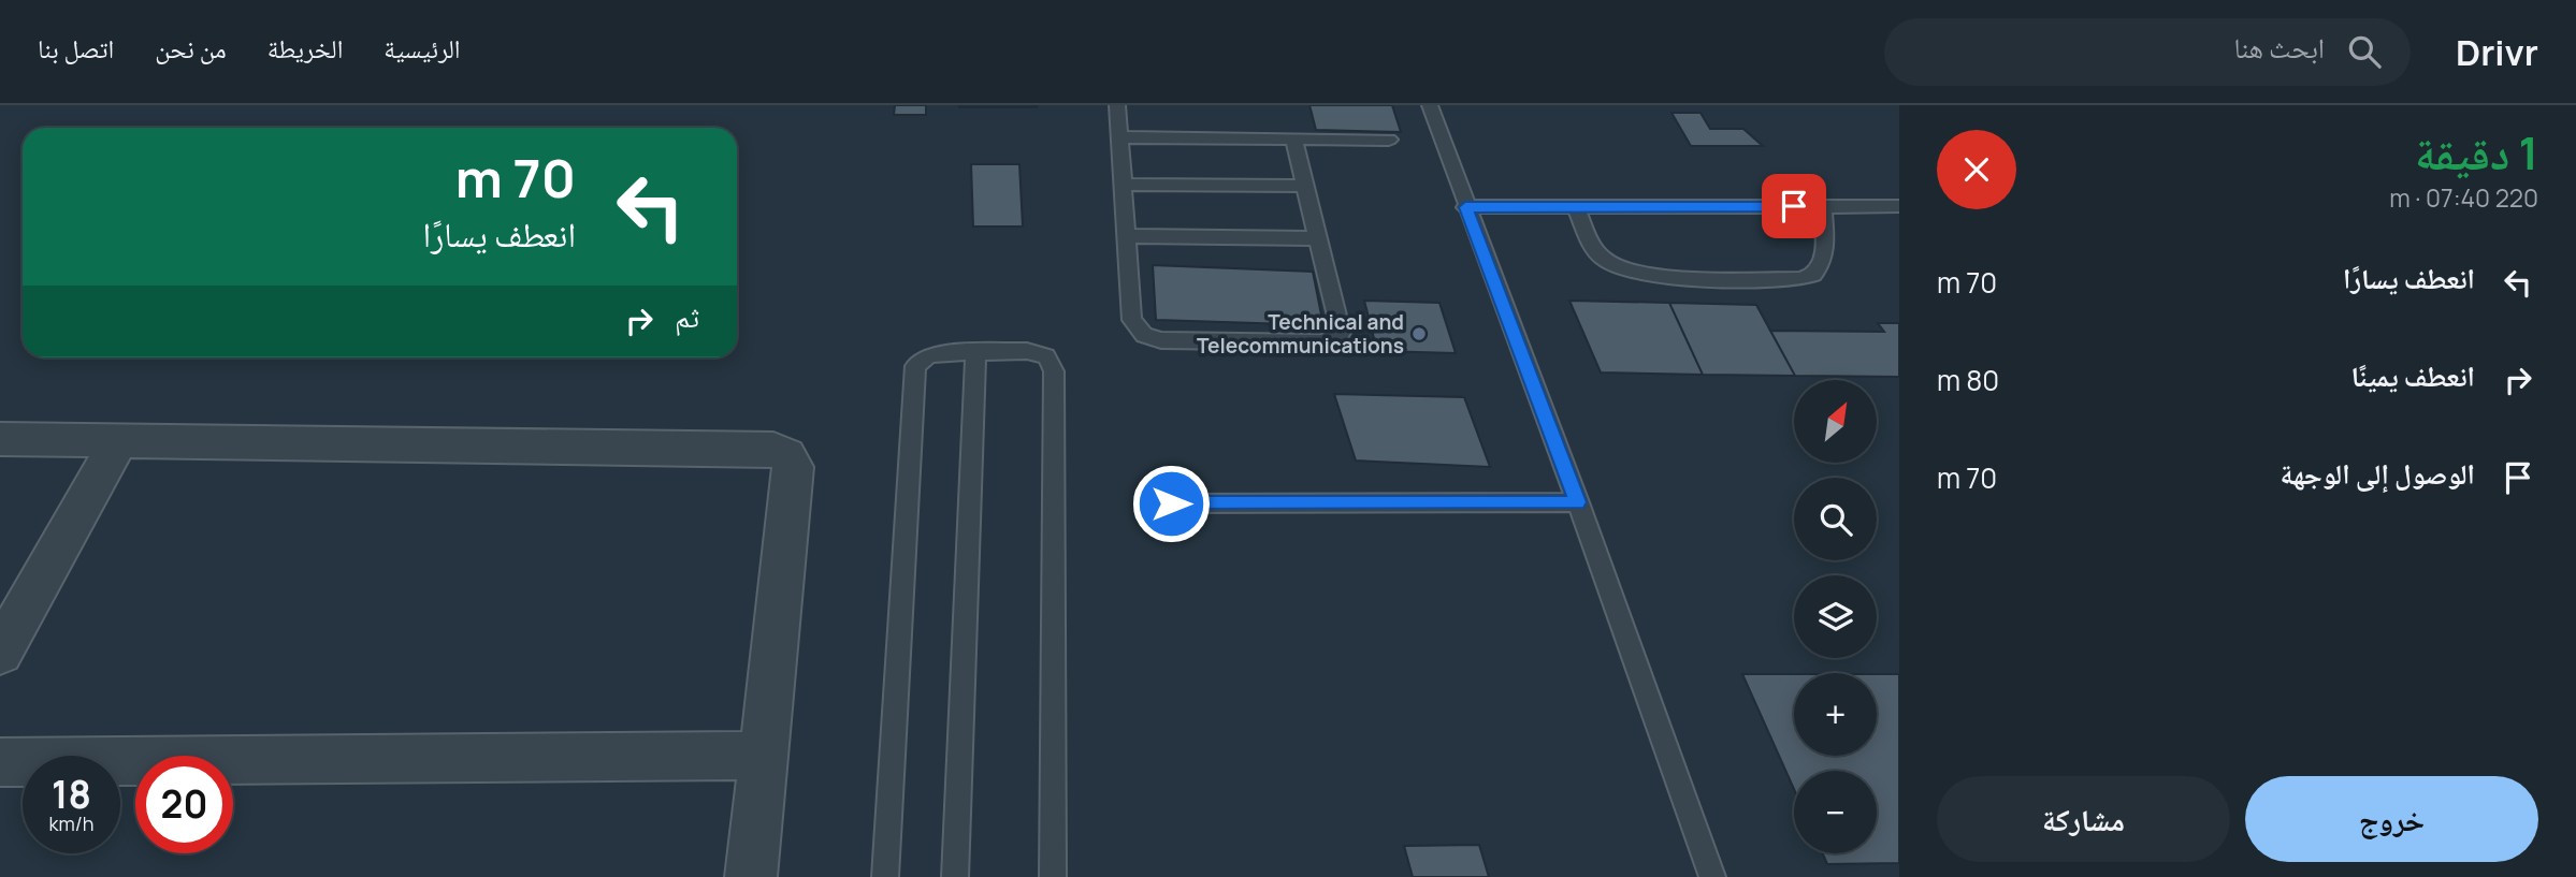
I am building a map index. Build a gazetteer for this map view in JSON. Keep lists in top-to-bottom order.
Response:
{
  "places": ["Technical and Telecommunications"],
  "north": "top right",
  "page": {
    "header": "Drivr",
    "search": "ابحث هنا",
    "nav": [
      "الرئيسية",
      "الخريطة",
      "من نحن",
      "اتصل بنا"
    ],
    "heading": ["1 دقيقة", "220 m · 07:40"],
    "turn": ["70 m", "انعطف يسارًا"],
    "list": [
      {
        "name": "انعطف يسارًا",
        "value": "70 m"
      },
      {
        "name": "انعطف يمينًا",
        "value": "80 m"
      },
      {
        "name": "الوصول إلى الوجهة",
        "value": "70 m"
      }
    ],
    "then": "ثم",
    "map_buttons": ["+", "−"],
    "speed": "18 km/h",
    "limit": "20",
    "buttons": ["خروج", "مشاركة"]
  }
}
